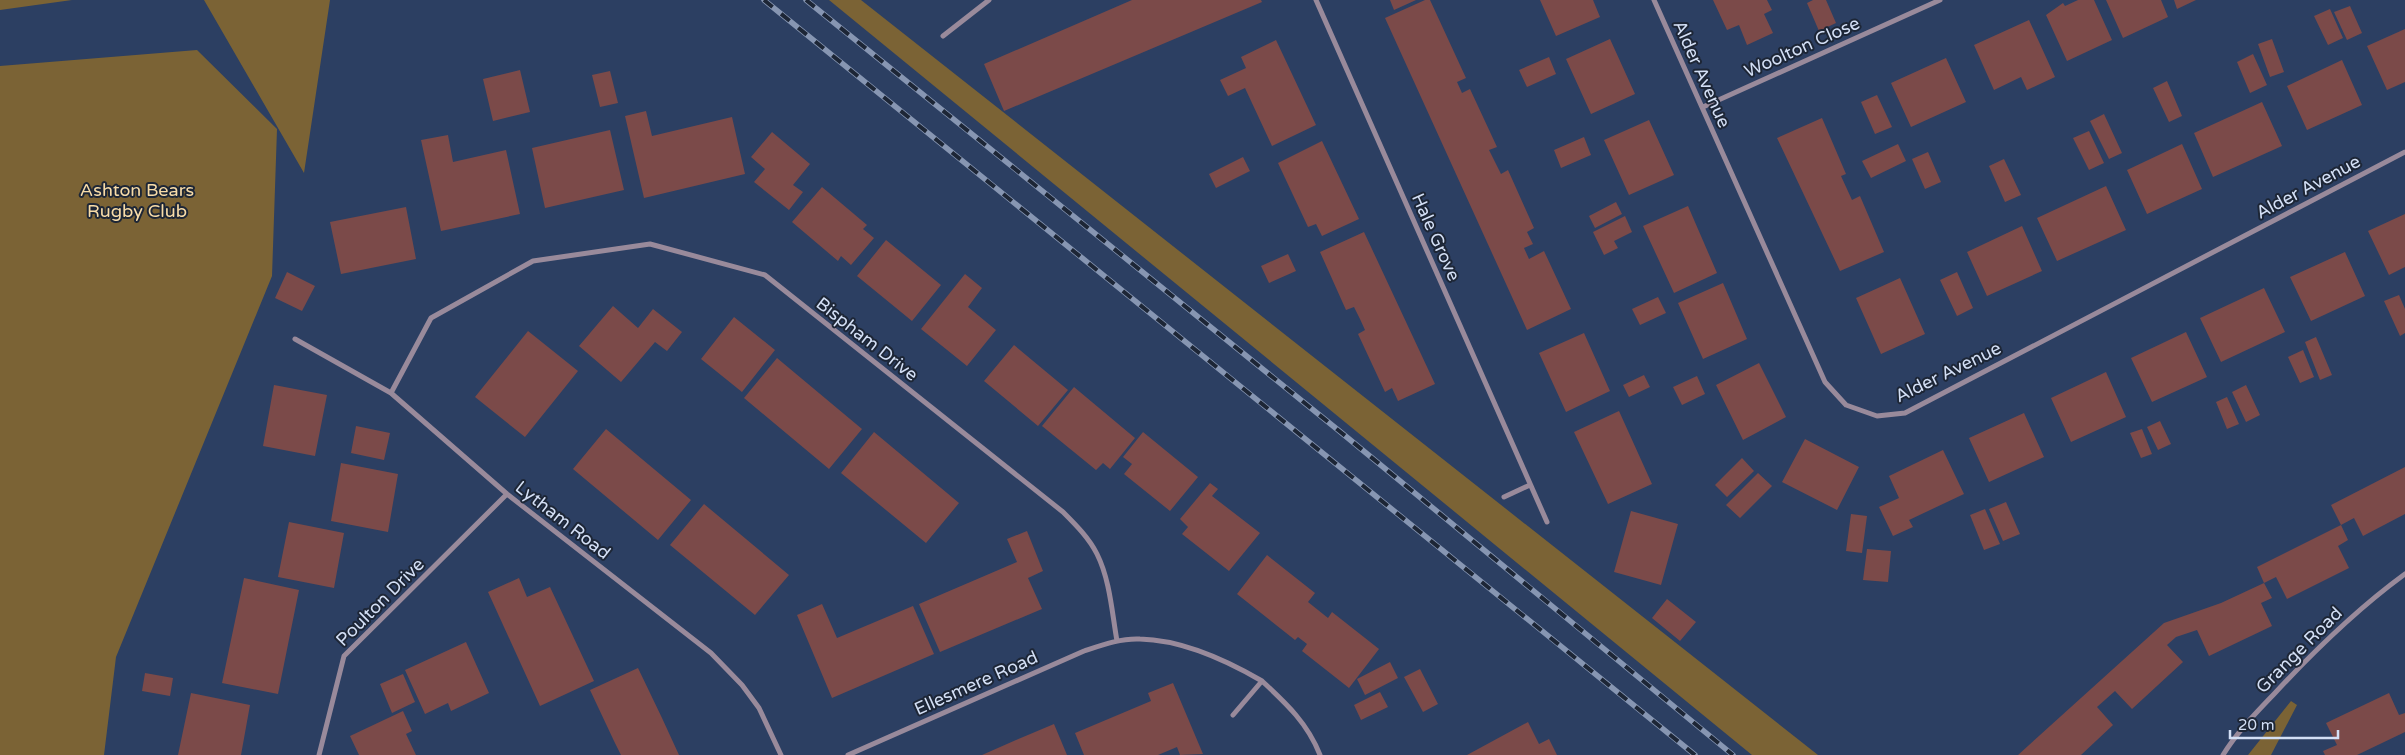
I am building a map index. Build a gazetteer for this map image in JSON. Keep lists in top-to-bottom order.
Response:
{
  "streets": {
    "street": [
      "Woolton Close",
      "Alder Avenue",
      "Hale Grove",
      "Bispham Drive",
      "Lytham Road",
      "Poulton Drive",
      "Grange Road",
      "Ellesmere Road"
    ]
  },
  "crossings": [
    ["Woolton Close", "Alder Avenue"],
    ["Bispham Drive", "Lytham Road"],
    ["Bispham Drive", "Ellesmere Road"],
    ["Lytham Road", "Poulton Drive"]
  ],
  "parks": ["Ashton Bears Rugby Club"],
  "scale_bar": "20 m"
}
